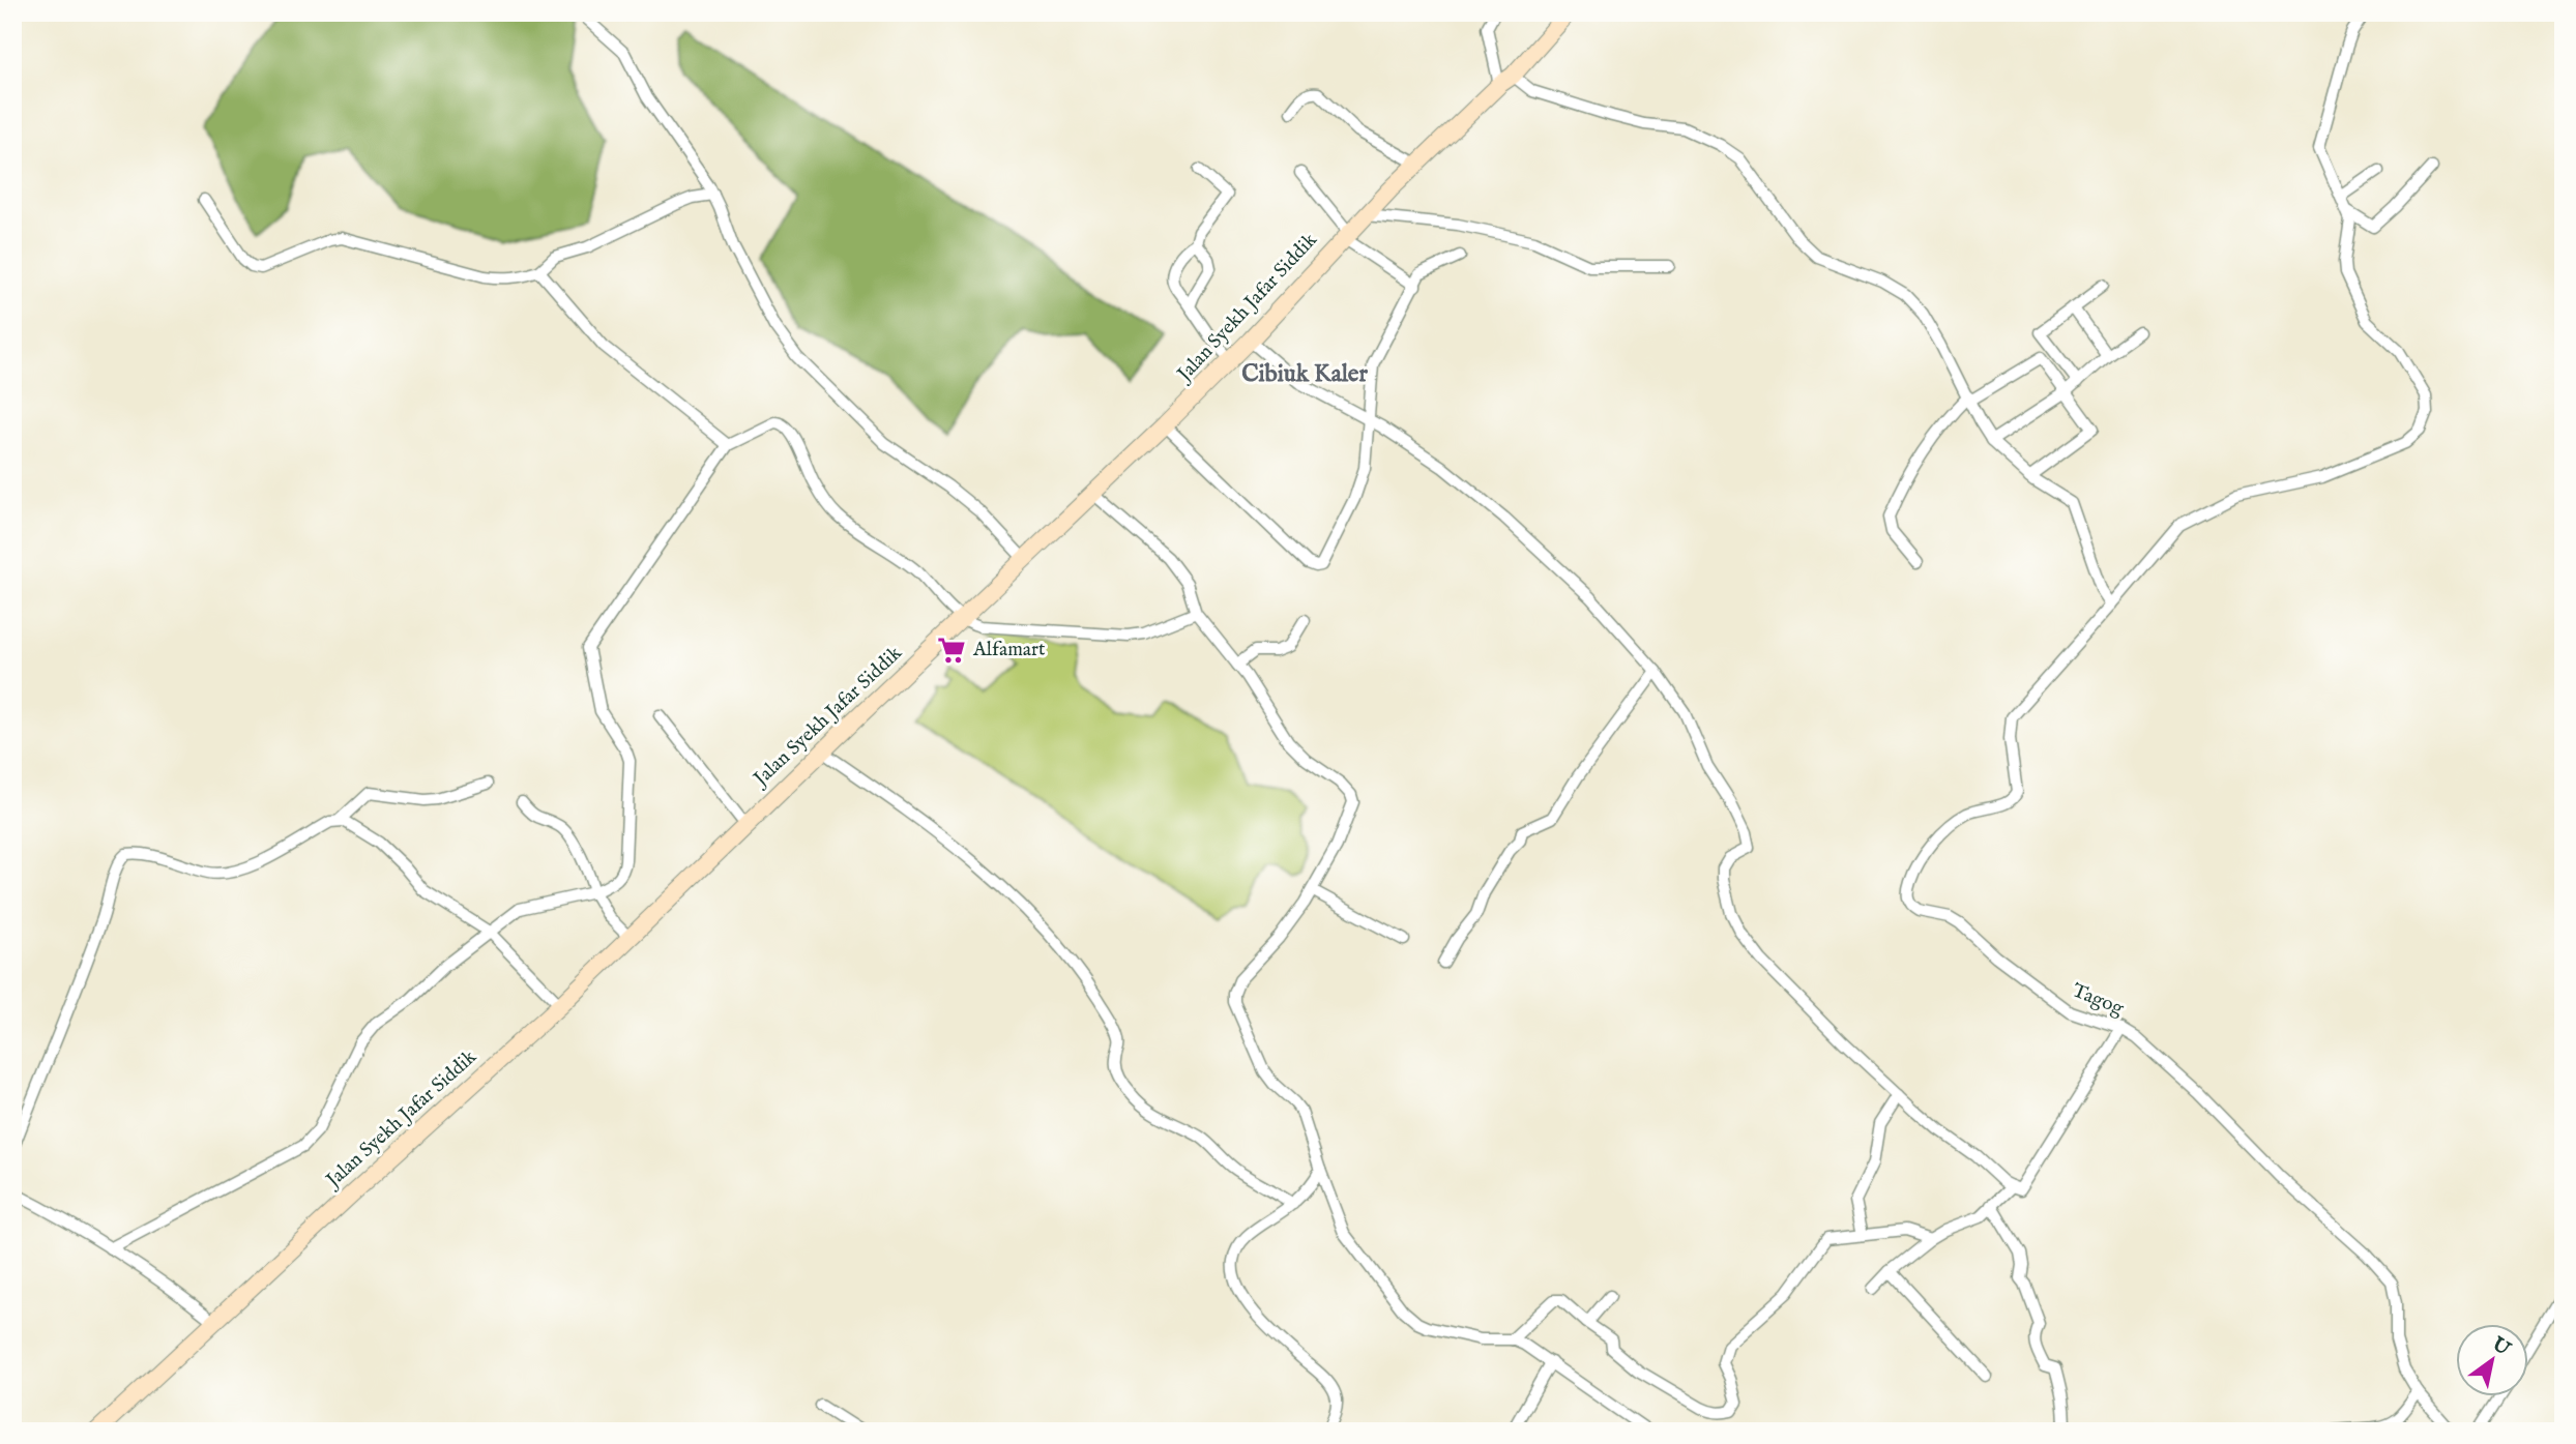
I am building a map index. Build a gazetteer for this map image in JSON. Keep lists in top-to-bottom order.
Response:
{
  "streets": {
    "main road": ["Jalan Syekh Jafar Siddik"],
    "street": ["Tagog"]
  },
  "districts": ["Cibiuk Kaler"],
  "places": {
    "supermarket": ["Alfamart"]
  },
  "north": "top right"
}
